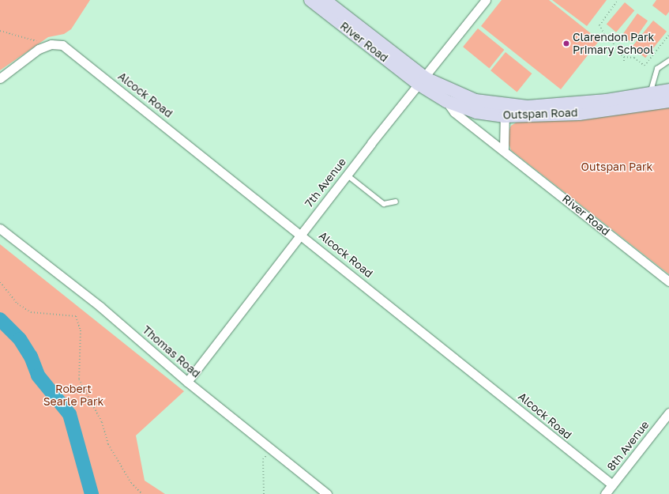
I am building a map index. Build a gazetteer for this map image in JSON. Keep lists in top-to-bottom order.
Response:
{
  "streets": {
    "main road": ["River Road", "Outspan Road"],
    "street": [
      "Alcock Road",
      "7th Avenue",
      "Thomas Road",
      "8th Avenue"
    ]
  },
  "crossings": [
    ["River Road", "Outspan Road"],
    ["River Road", "7th Avenue"],
    ["Alcock Road", "7th Avenue"],
    ["Alcock Road", "8th Avenue"],
    ["Outspan Road", "7th Avenue"],
    ["7th Avenue", "Thomas Road"]
  ],
  "parks": ["Outspan Park", "Robert Searle Park"],
  "places": ["Clarendon Park Primary School"]
}
